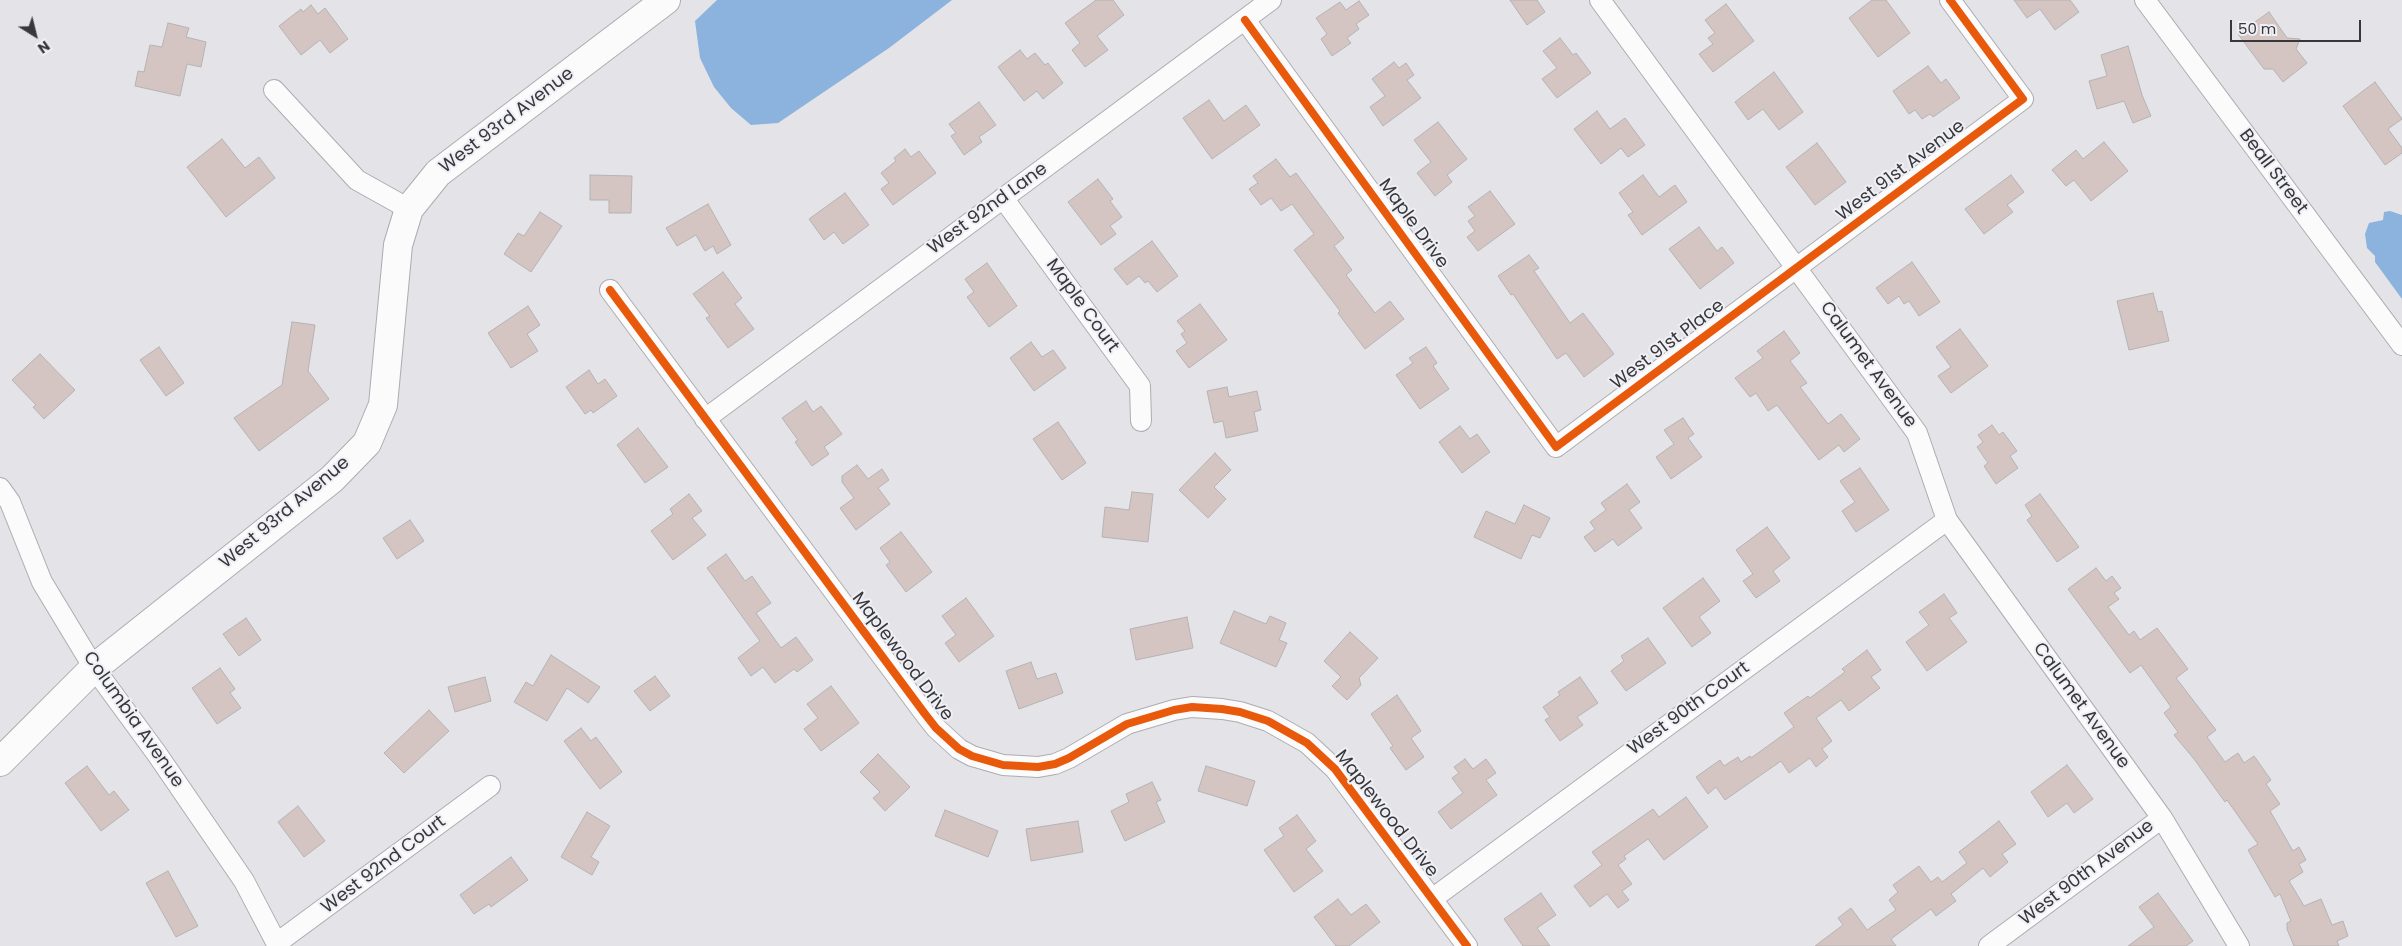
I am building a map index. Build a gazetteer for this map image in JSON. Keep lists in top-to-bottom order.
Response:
{
  "streets": {
    "street": [
      "West 93rd Avenue",
      "West 91st Avenue",
      "Beall Street",
      "West 92nd Lane",
      "Maple Drive",
      "Maple Court",
      "West 91st Place",
      "Calumet Avenue",
      "Maplewood Drive",
      "West 90th Court",
      "Columbia Avenue",
      "West 92nd Court",
      "West 90th Avenue"
    ]
  },
  "crossings": [
    ["West 93rd Avenue", "Columbia Avenue"],
    ["West 91st Avenue", "West 91st Place"],
    ["West 91st Avenue", "Calumet Avenue"],
    ["West 92nd Lane", "Maple Drive"],
    ["West 92nd Lane", "Maple Court"],
    ["West 92nd Lane", "Maplewood Drive"],
    ["Maple Drive", "West 91st Place"],
    ["West 91st Place", "Calumet Avenue"],
    ["Calumet Avenue", "West 90th Court"],
    ["Calumet Avenue", "West 90th Avenue"],
    ["Maplewood Drive", "West 90th Court"],
    ["Columbia Avenue", "West 92nd Court"]
  ],
  "scale_bar": "50 m",
  "north": "bottom right"
}
